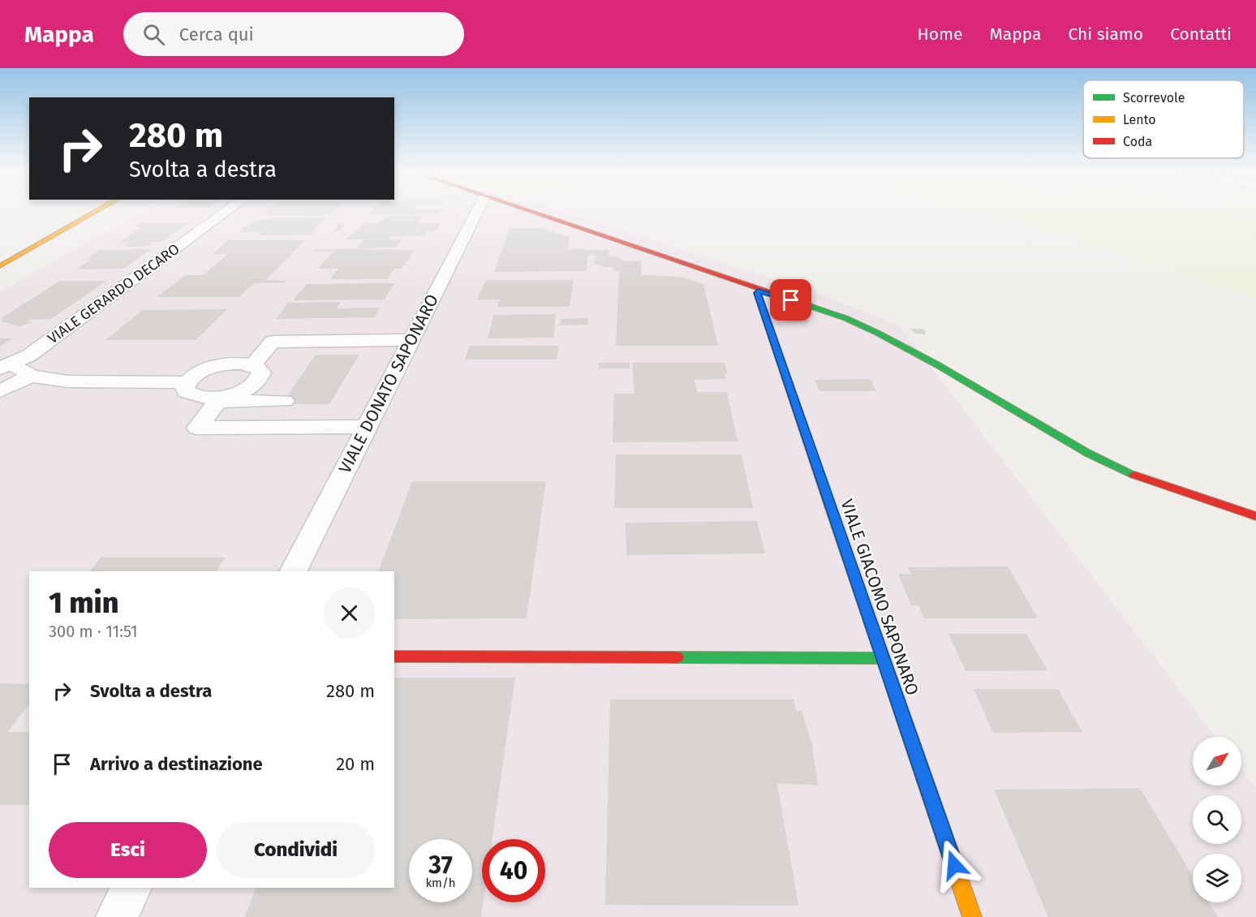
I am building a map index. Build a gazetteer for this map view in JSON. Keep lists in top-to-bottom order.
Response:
{
  "streets": {
    "street": ["VIALE GERARDO DECARO", "VIALE DONATO SAPONARO", "VIALE GIACOMO SAPONARO"]
  },
  "legend": ["Scorrevole", "Lento", "Coda"],
  "north": "top right",
  "page": {
    "header": "Mappa",
    "search": "Cerca qui",
    "nav": [
      "Home",
      "Mappa",
      "Chi siamo",
      "Contatti"
    ],
    "turn": ["280 m", "Svolta a destra"],
    "heading": ["1 min", "300 m · 11:51"],
    "list": [
      {
        "name": "Svolta a destra",
        "value": "280 m"
      },
      {
        "name": "Arrivo a destinazione",
        "value": "20 m"
      }
    ],
    "buttons": ["Esci", "Condividi"],
    "speed": "37 km/h",
    "limit": "40"
  }
}
